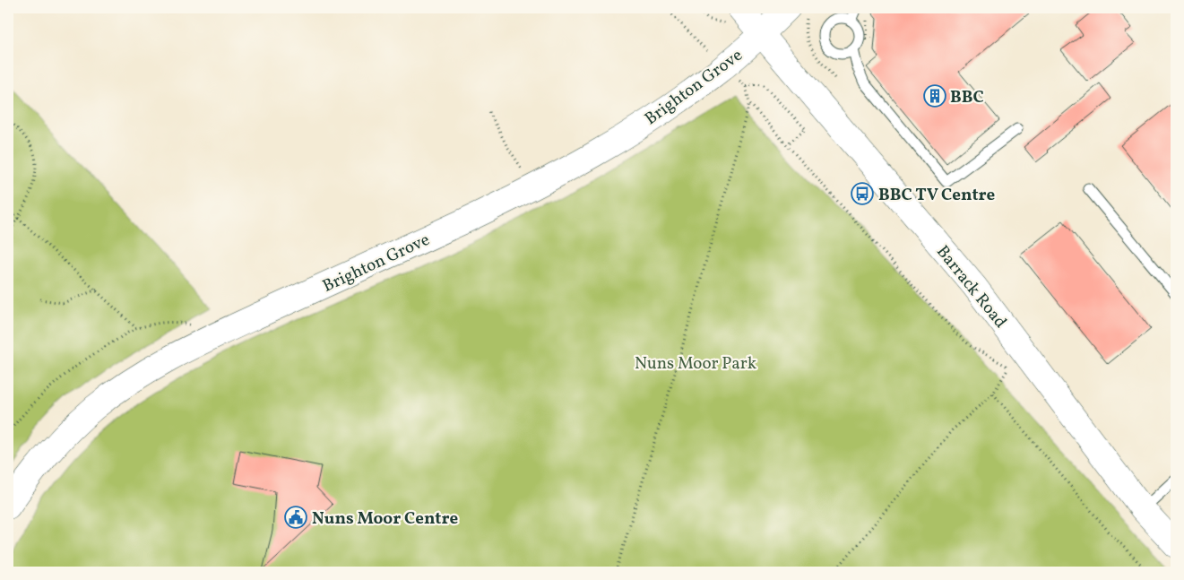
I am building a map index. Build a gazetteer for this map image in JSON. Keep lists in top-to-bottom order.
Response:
{
  "streets": {
    "street": ["Brighton Grove", "Barrack Road"]
  },
  "crossings": [
    ["Brighton Grove", "Barrack Road"]
  ],
  "parks": ["Nuns Moor Park"],
  "places": {
    "building": ["BBC"],
    "bus stop": ["BBC TV Centre"],
    "public building": ["Nuns Moor Centre"]
  }
}
